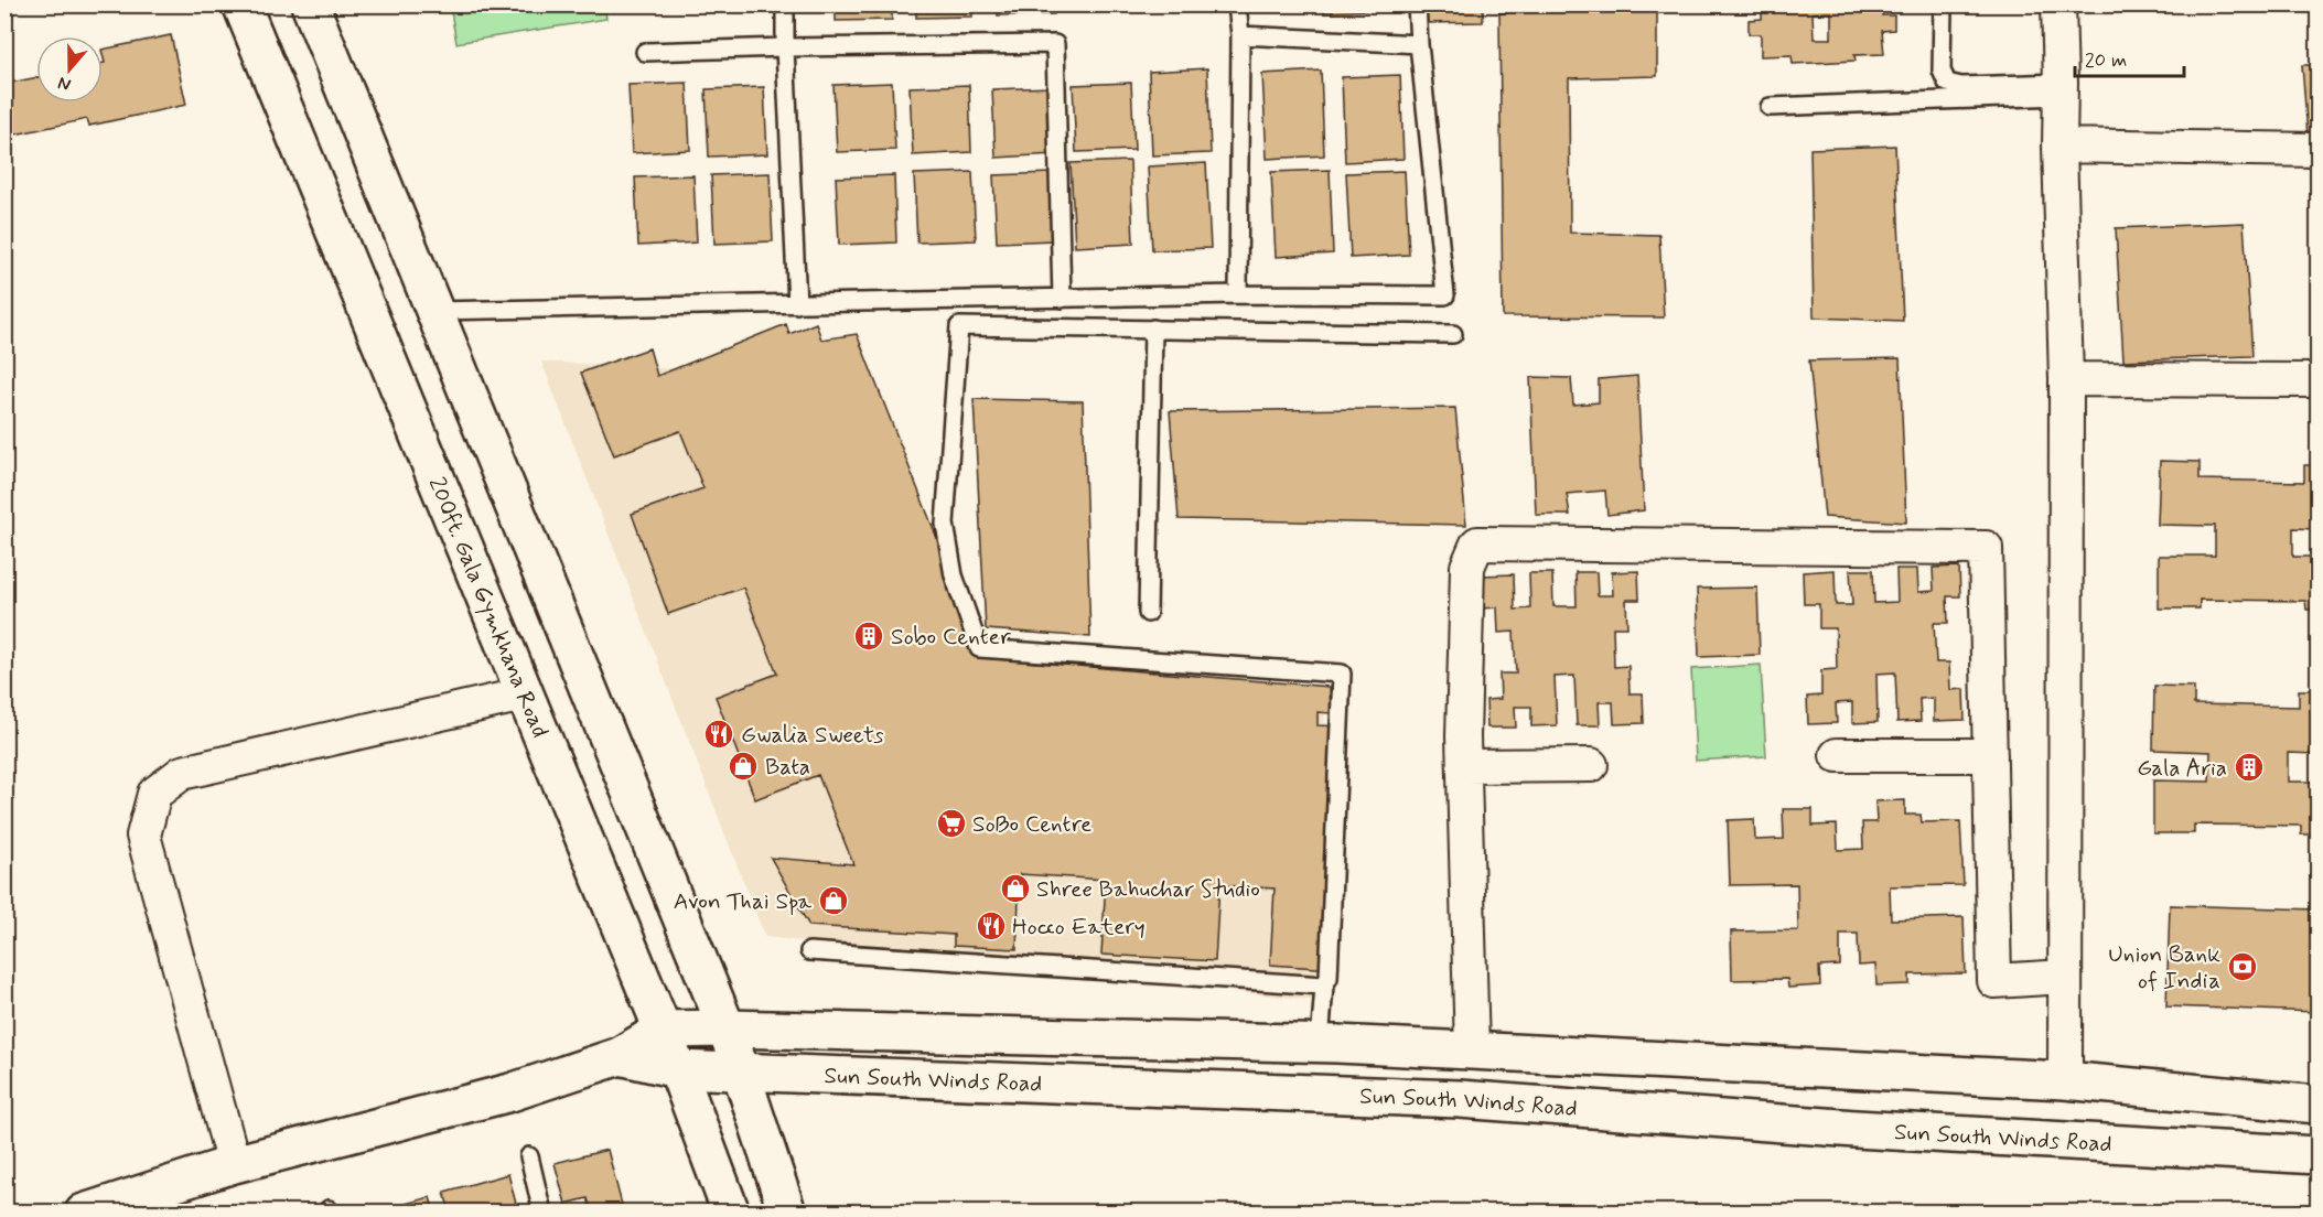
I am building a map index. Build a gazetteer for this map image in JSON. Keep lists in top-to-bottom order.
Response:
{
  "streets": {
    "street": ["200ft. Gala Gymkhana Road", "Sun South Winds Road"]
  },
  "crossings": [
    ["200ft. Gala Gymkhana Road", "Sun South Winds Road"]
  ],
  "places": {
    "building": ["Sobo Center", "Gala Aria"],
    "restaurant": ["Gwalia Sweets", "Hocco Eatery"],
    "shop": ["Bata", "Shree Bahuchar Studio", "Avon Thai Spa"],
    "supermarket": ["SoBo Centre"],
    "bank": ["Union Bank of India"]
  },
  "scale_bar": "20 m",
  "north": "bottom"
}
